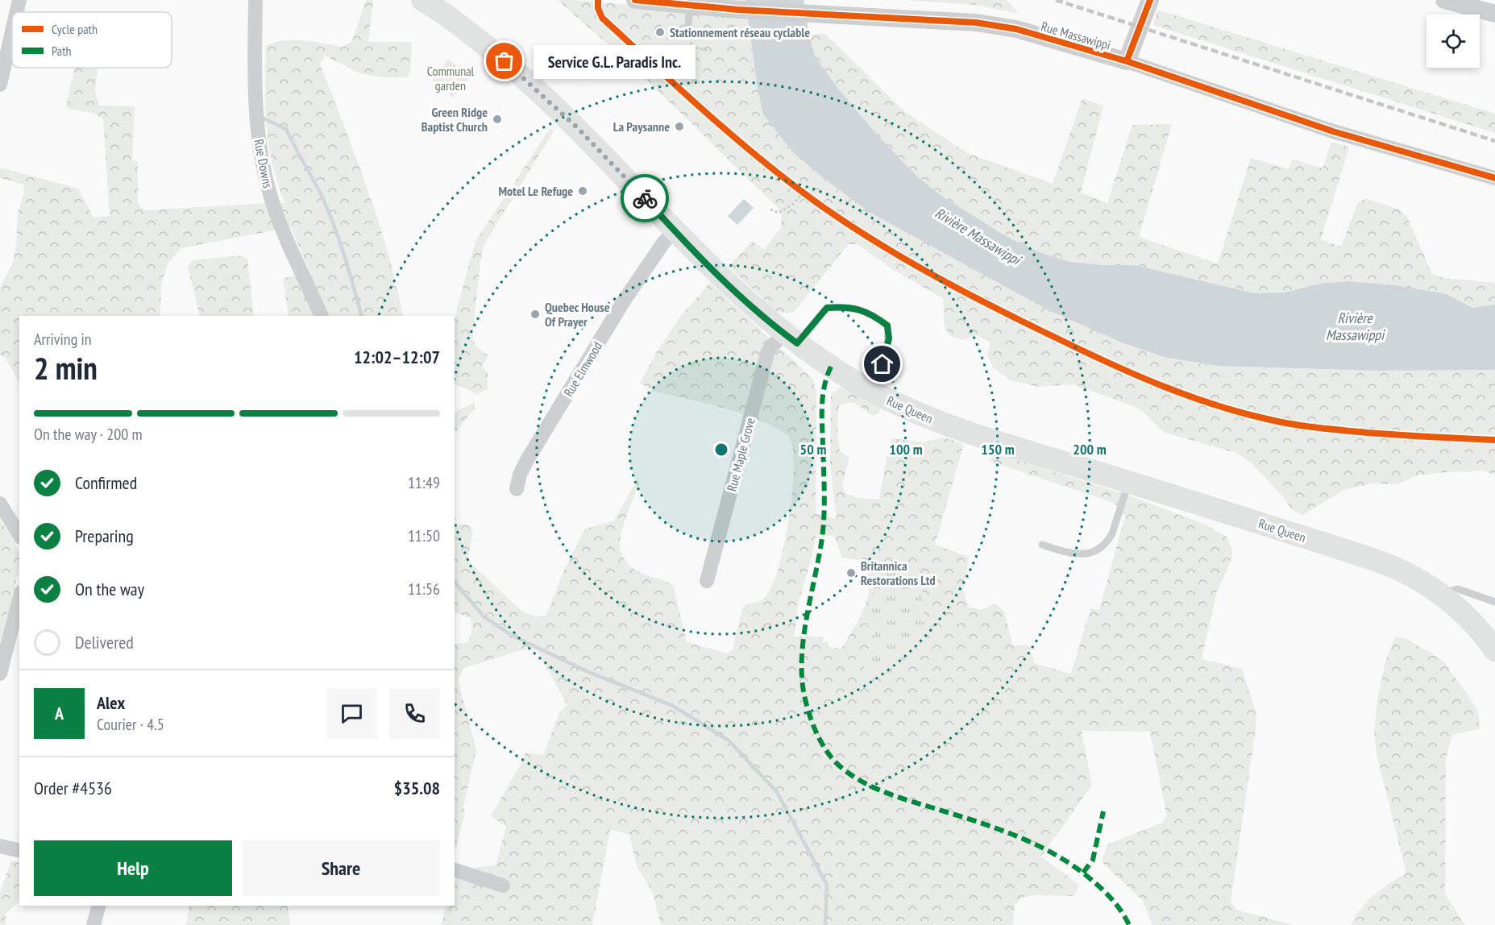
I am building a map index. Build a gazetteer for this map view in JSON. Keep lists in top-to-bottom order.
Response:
{
  "streets": {
    "main road": ["Rue Queen"],
    "street": [
      "Rue Massawippi",
      "Rue Downs",
      "Rue Elmwood",
      "Rue Maple Grove"
    ]
  },
  "crossings": [
    ["Rue Elmwood", "Rue Queen"],
    ["Rue Queen", "Rue Maple Grove"]
  ],
  "water": ["Rivière Massawippi"],
  "parks": ["Communal garden"],
  "places": [
    "Stationnement réseau cyclable",
    "Service G.L. Paradis Inc.",
    "Green Ridge Baptist Church",
    "La Paysanne",
    "Motel Le Refuge",
    "Quebec House Of Prayer",
    "Britannica Restorations Ltd"
  ],
  "legend": ["Cycle path", "Path"],
  "page": {
    "bubble": "Service G.L. Paradis Inc.",
    "heading": ["2 min", "Arriving in", "12:02–12:07"],
    "panel": [
      "Alex",
      "Courier · 4.5",
      "Order #4536",
      "$35.08"
    ],
    "bar": "On the way · 200 m",
    "list": [
      ["Confirmed", "11:49"],
      ["Preparing", "11:50"],
      ["On the way", "11:56"],
      "Delivered"
    ],
    "round": "A",
    "buttons": ["Help", "Share"]
  },
  "rings": [
    "50 m",
    "100 m",
    "150 m",
    "200 m"
  ]
}
